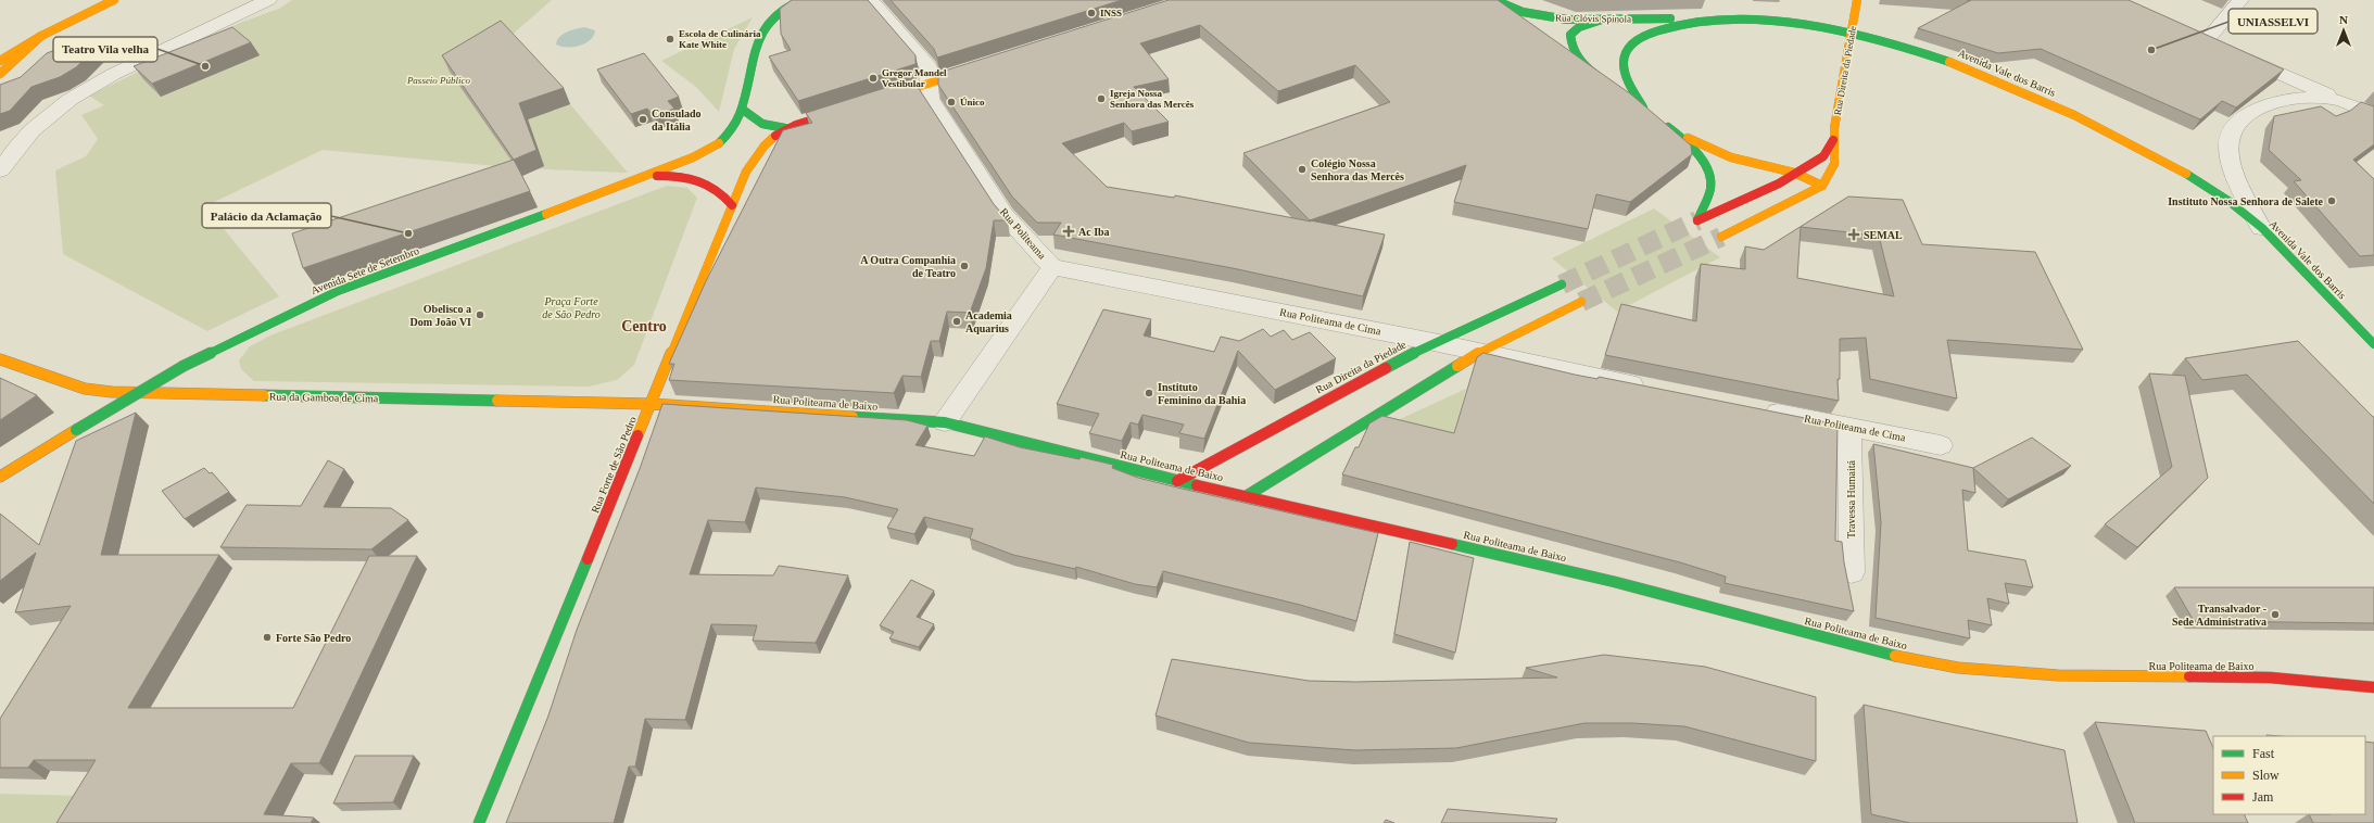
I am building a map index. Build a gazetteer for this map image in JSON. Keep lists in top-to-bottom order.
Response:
{
  "streets": {
    "street": [
      "Rua Clóvis Spínola",
      "Rua Direita da Piedade",
      "Avenida Vale dos Barris",
      "Rua Politeama",
      "Avenida Sete de Setembro",
      "Rua Politeama de Cima",
      "Rua da Gamboa de Cima",
      "Rua Politeama de Baixo",
      "Rua Forte de São Pedro",
      "Travessa Humaitá"
    ]
  },
  "crossings": [
    ["Rua Clóvis Spínola", "Avenida Vale dos Barris"],
    ["Rua Direita da Piedade", "Rua Politeama de Cima"],
    ["Rua Direita da Piedade", "Rua Politeama de Baixo"],
    ["Rua Politeama", "Rua Politeama de Cima"],
    ["Rua Politeama", "Rua Politeama de Baixo"],
    ["Rua Politeama de Cima", "Travessa Humaitá"],
    ["Rua da Gamboa de Cima", "Rua Politeama de Baixo"],
    ["Rua da Gamboa de Cima", "Rua Forte de São Pedro"],
    ["Rua Politeama de Baixo", "Rua Forte de São Pedro"]
  ],
  "districts": ["Centro"],
  "parks": ["Passeio Público", "Praça Forte de São Pedro"],
  "places": {
    "other": [
      "INSS",
      "Escola de Culinária Kate White",
      "UNIASSELVI",
      "Teatro Vila velha",
      "Gregor Mandel Vestibular",
      "Igreja Nossa Senhora das Mercês",
      "Único",
      "Consulado da Itália",
      "Colégio Nossa Senhora das Mercês",
      "Instituto Nossa Senhora de Salete",
      "Palácio da Aclamação",
      "A Outra Companhia de Teatro",
      "Obelisco a Dom João VI",
      "Academia Aquarius",
      "Instituto Feminino da Bahia",
      "Transalvador - Sede Administrativa",
      "Forte São Pedro"
    ],
    "health": ["Ac Iba", "SEMAL"]
  },
  "legend": ["Fast", "Slow", "Jam"],
  "north": "top"
}
